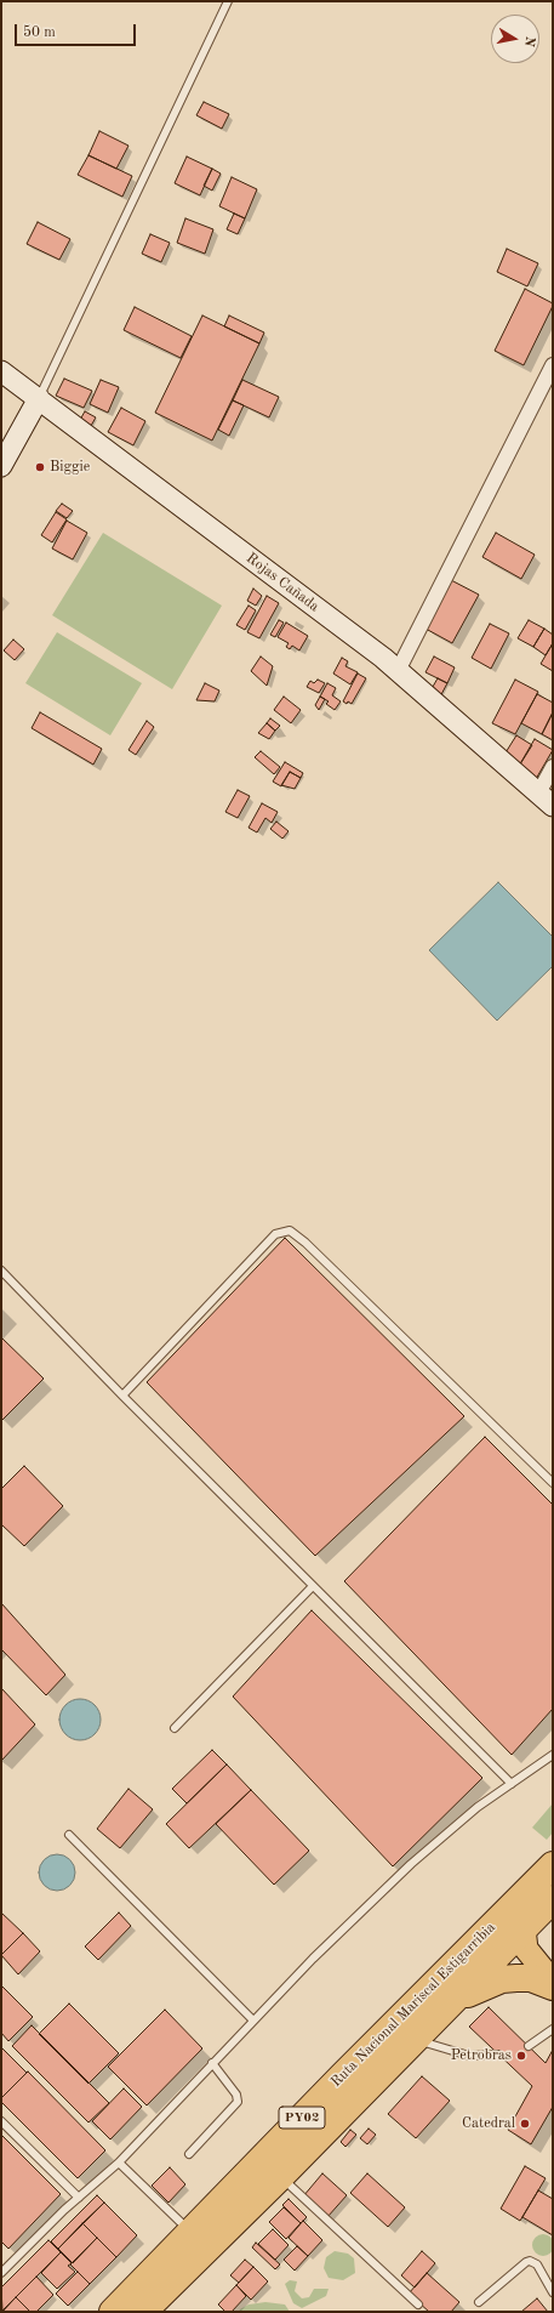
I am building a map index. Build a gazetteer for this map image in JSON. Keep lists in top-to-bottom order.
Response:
{
  "streets": {
    "highway": ["Ruta Nacional Mariscal Estigarribia", "PY02"],
    "main road": ["Rojas Cañada"]
  },
  "places": ["Biggie", "Petrobras", "Catedral"],
  "scale_bar": "50 m",
  "north": "right"
}
